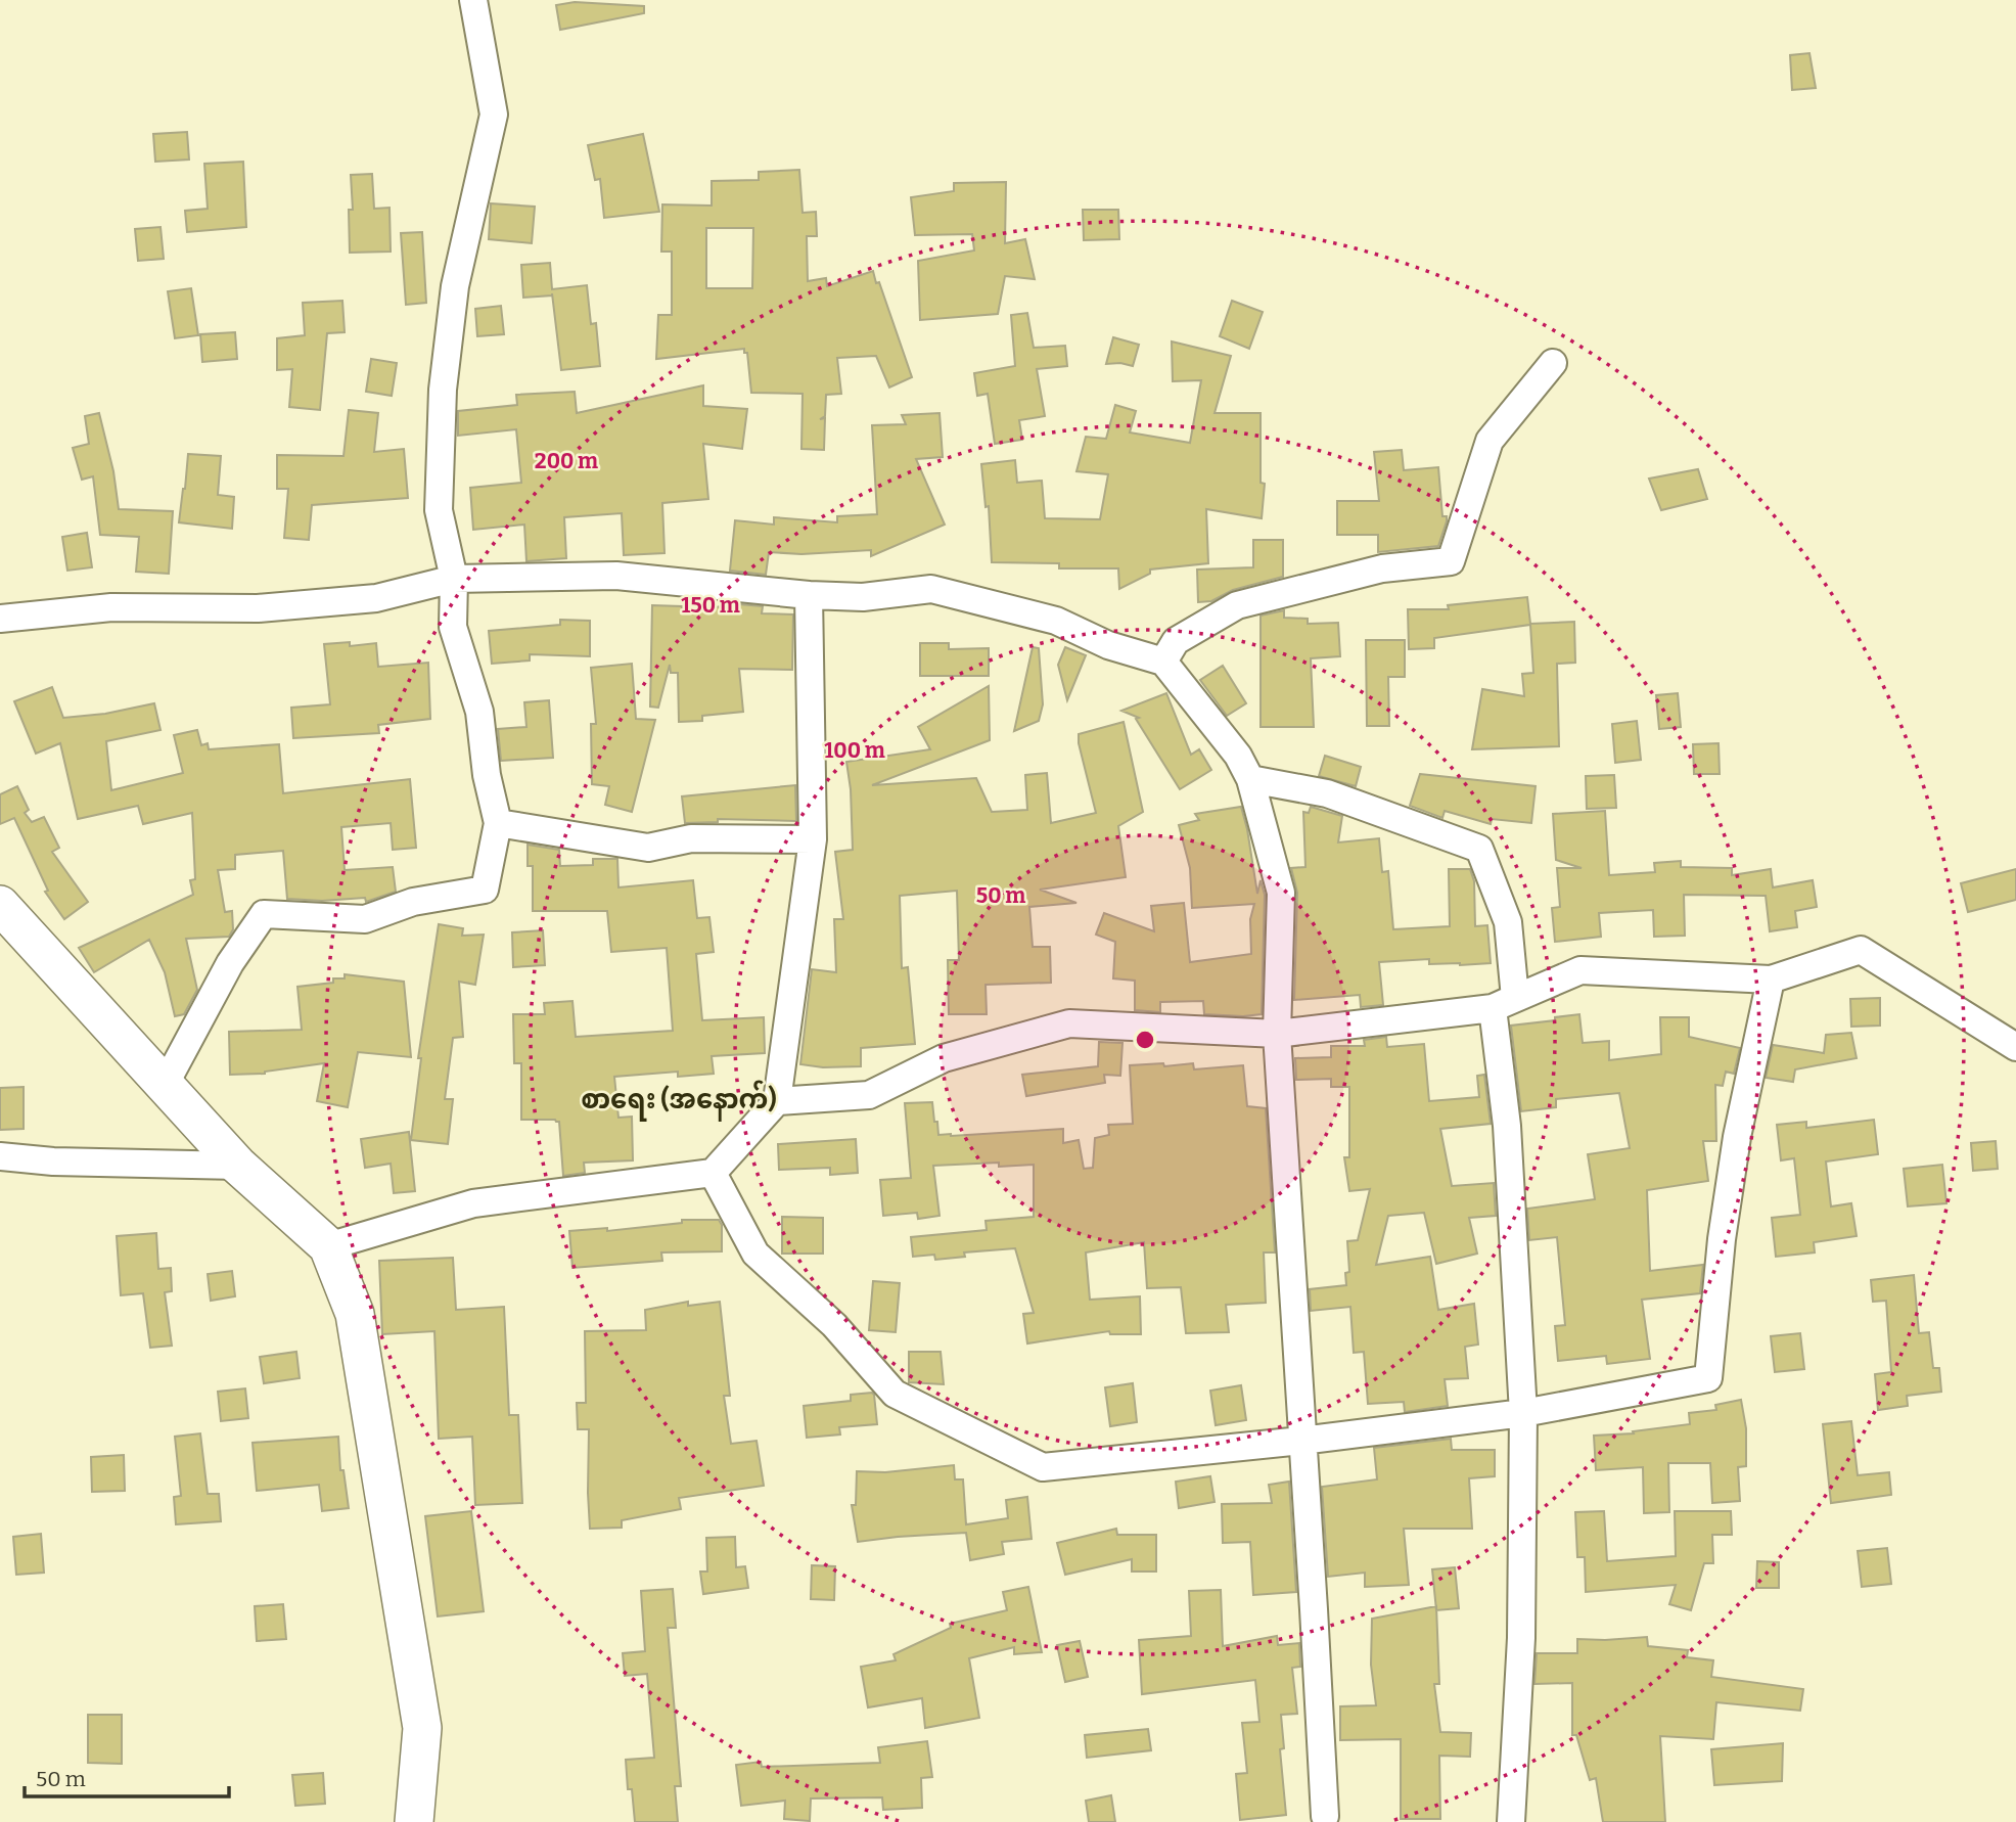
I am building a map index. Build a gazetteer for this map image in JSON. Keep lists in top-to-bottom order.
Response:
{
  "districts": ["စာရေး (အနောက်)"],
  "scale_bar": "50 m",
  "rings": [
    "200 m",
    "150 m",
    "100 m",
    "50 m"
  ]
}
